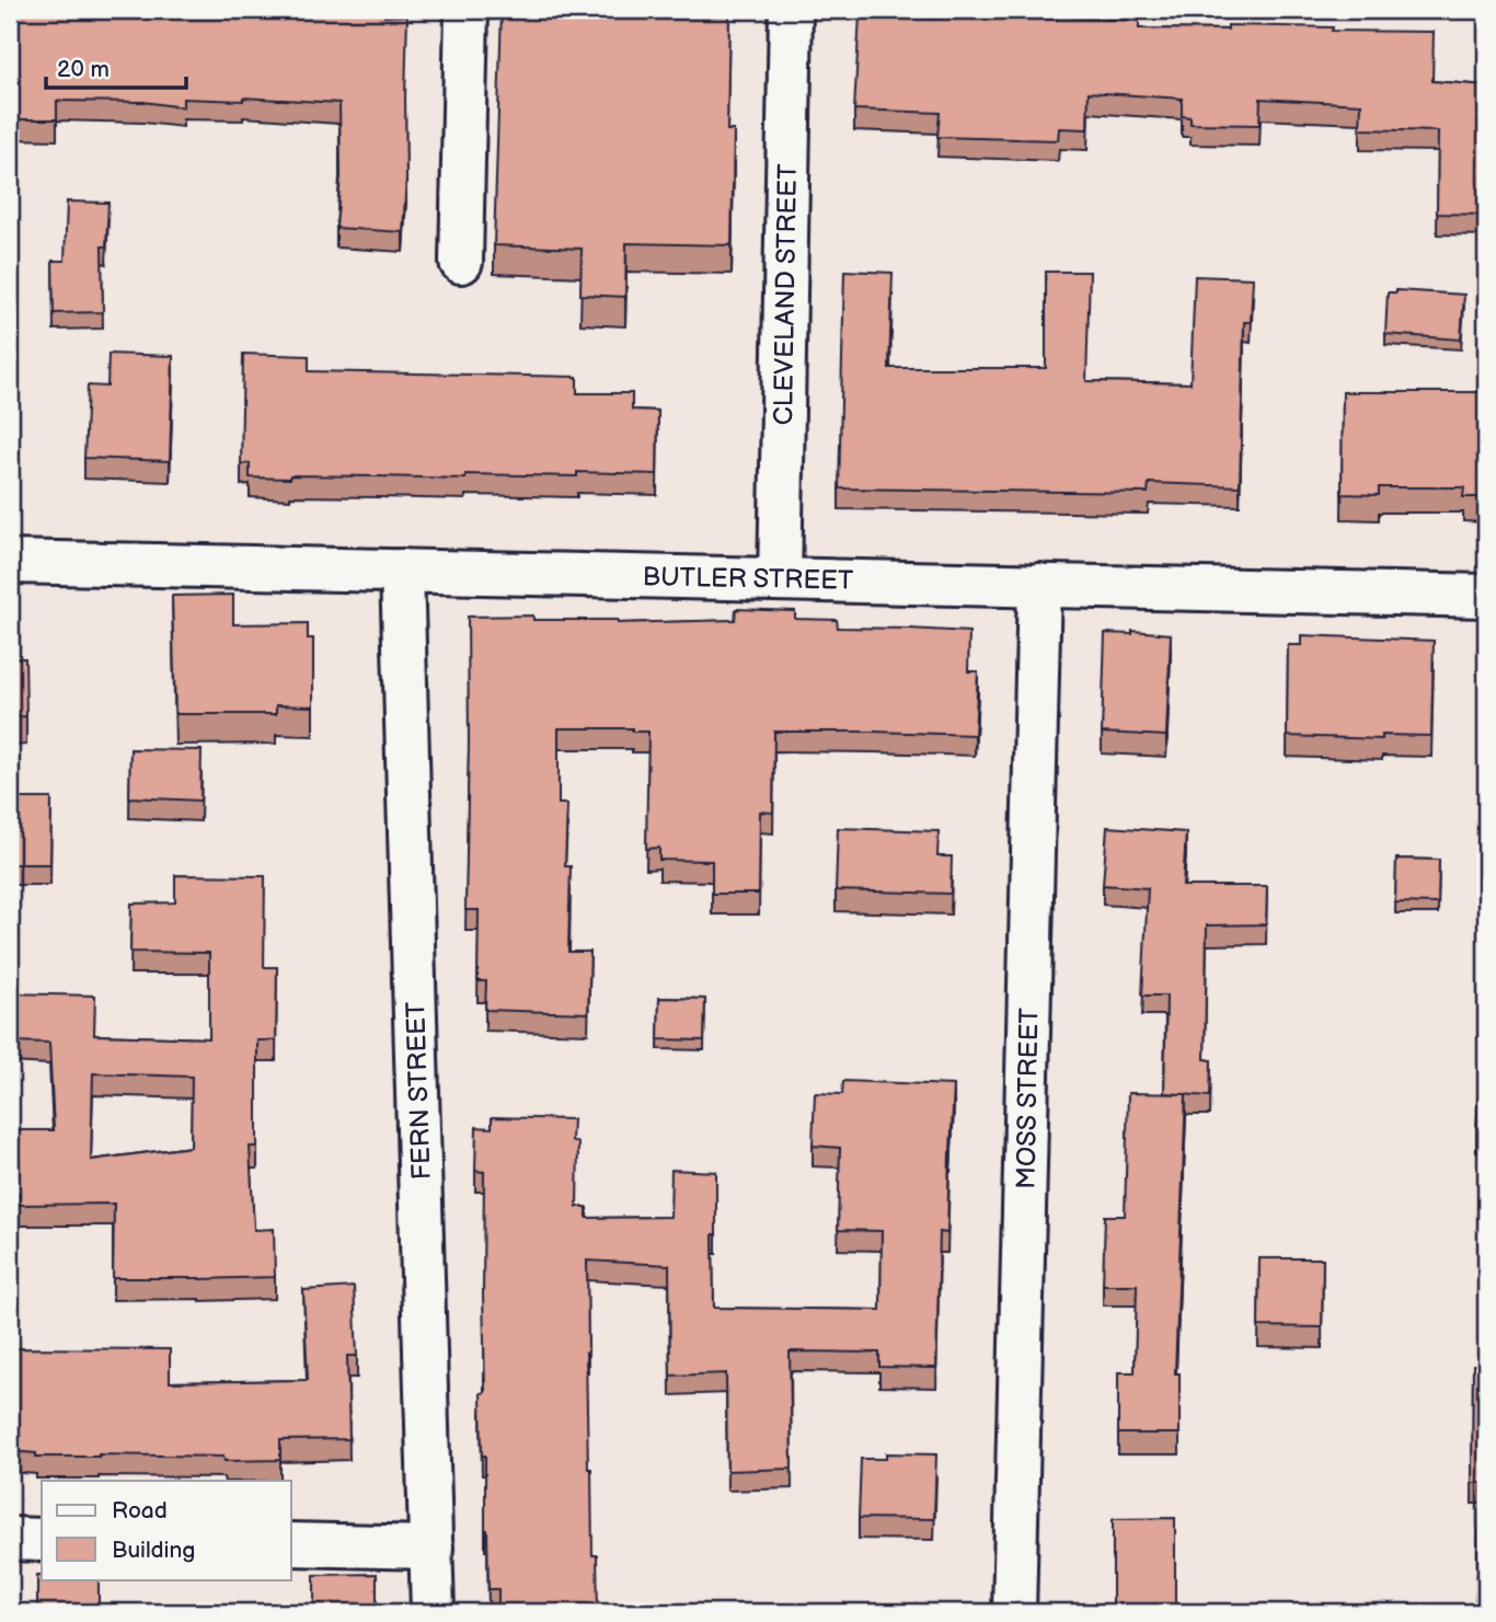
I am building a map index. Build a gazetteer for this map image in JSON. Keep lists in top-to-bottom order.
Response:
{
  "streets": {
    "street": [
      "CLEVELAND STREET",
      "BUTLER STREET",
      "FERN STREET",
      "MOSS STREET"
    ]
  },
  "crossings": [
    ["CLEVELAND STREET", "BUTLER STREET"],
    ["BUTLER STREET", "FERN STREET"],
    ["BUTLER STREET", "MOSS STREET"]
  ],
  "legend": ["Road", "Building"],
  "scale_bar": "20 m"
}
